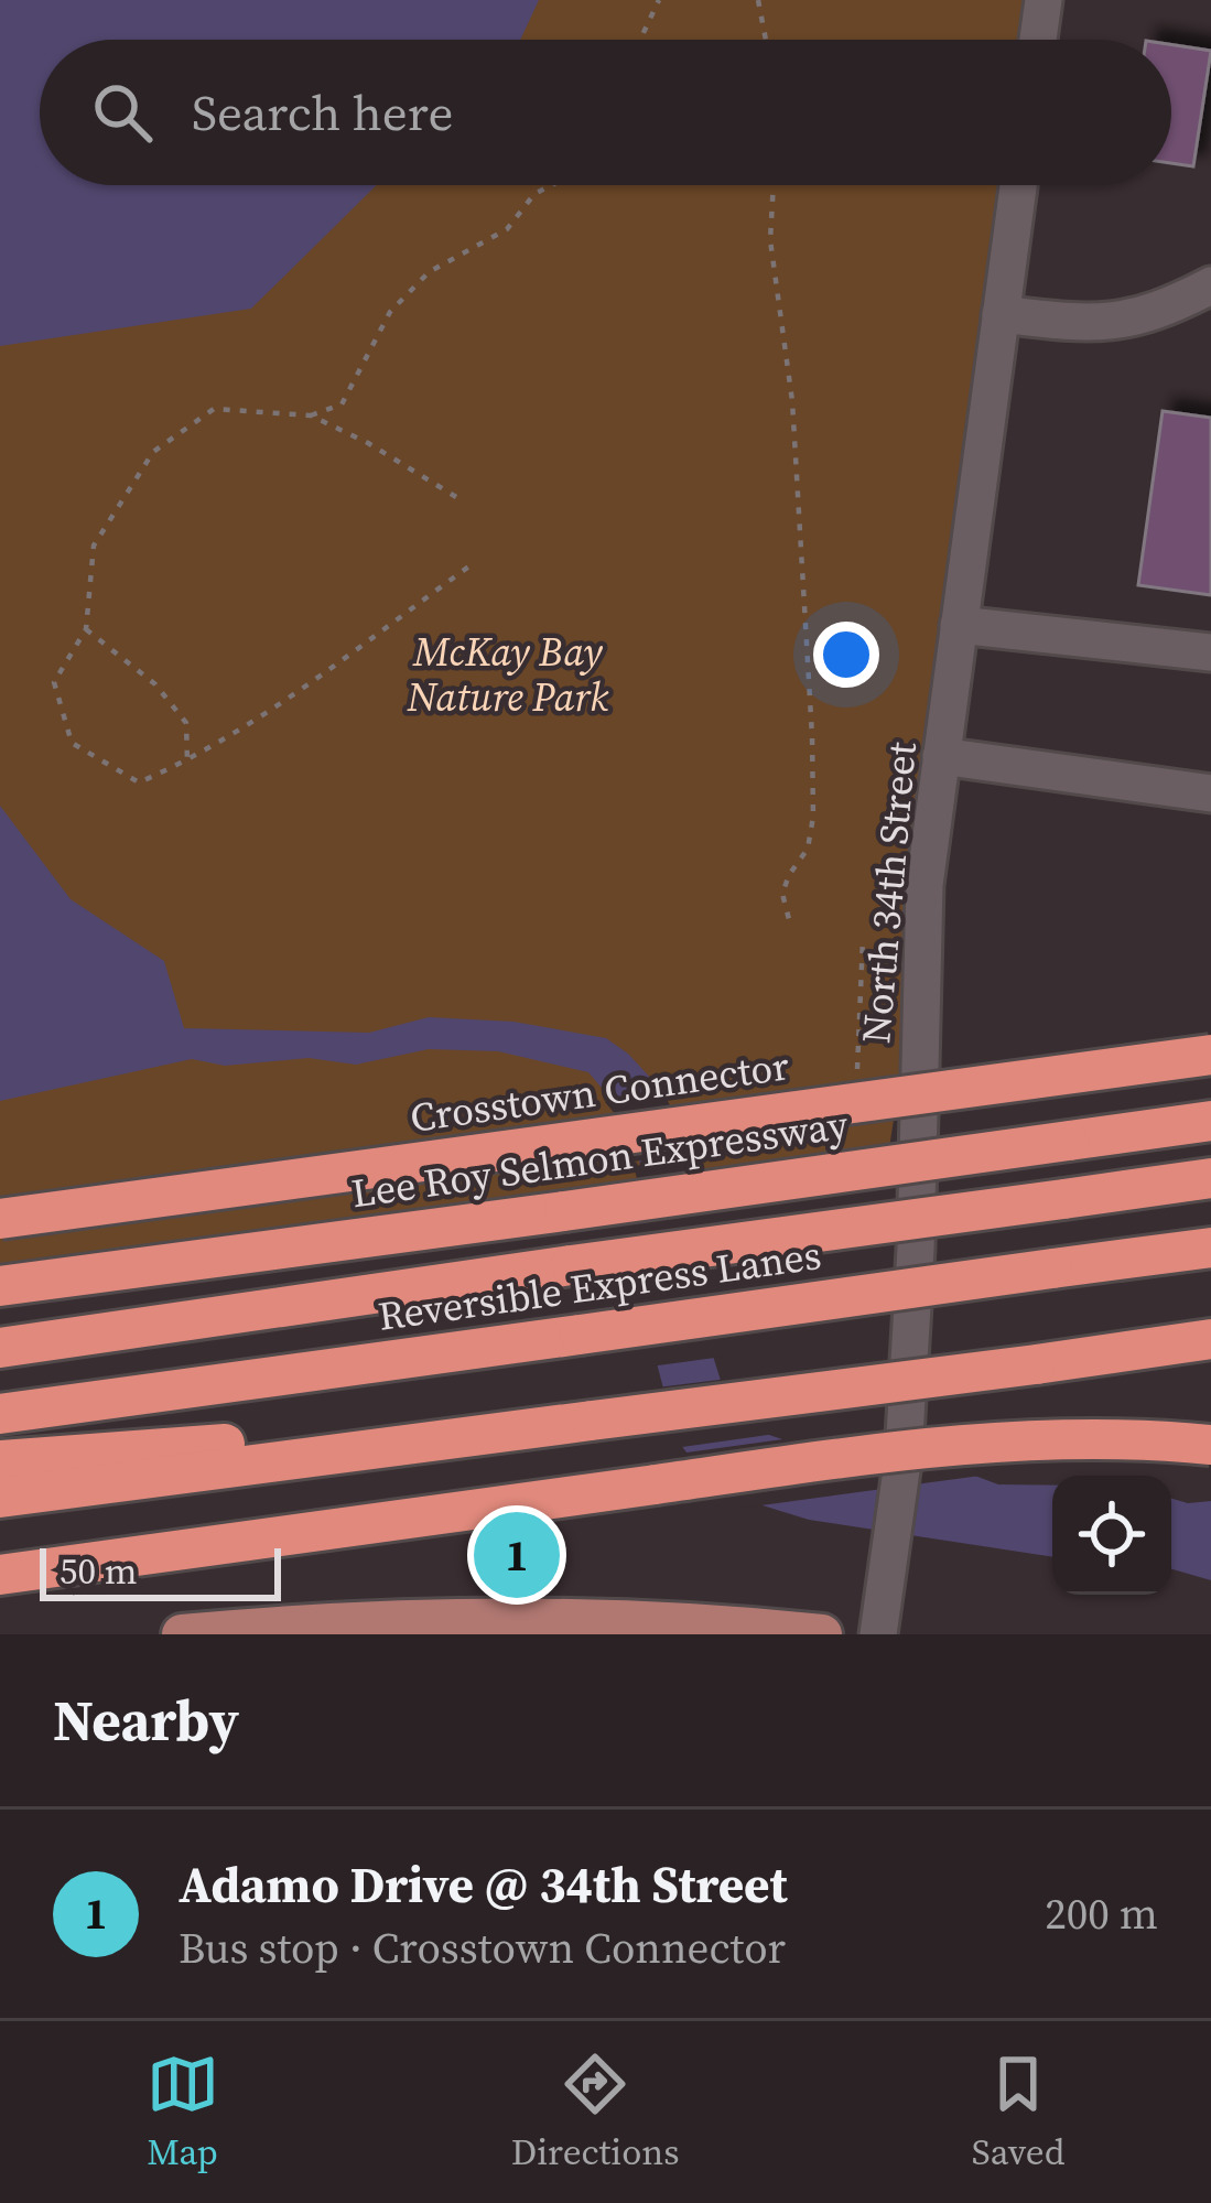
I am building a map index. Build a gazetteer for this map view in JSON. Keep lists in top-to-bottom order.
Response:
{
  "streets": {
    "highway": ["Crosstown Connector", "Lee Roy Selmon Expressway", "Reversible Express Lanes"],
    "street": ["North 34th Street"]
  },
  "parks": ["McKay Bay Nature Park"],
  "scale_bar": "50 m",
  "page": {
    "search": "Search here",
    "pins": "1",
    "scale": "50 m",
    "heading": "Nearby",
    "list": [
      {
        "mark": "1",
        "name": "Adamo Drive @ 34th Street",
        "note": "Bus stop · Crosstown Connector",
        "value": "200 m"
      }
    ],
    "nav": ["Map", "Directions", "Saved"]
  }
}
